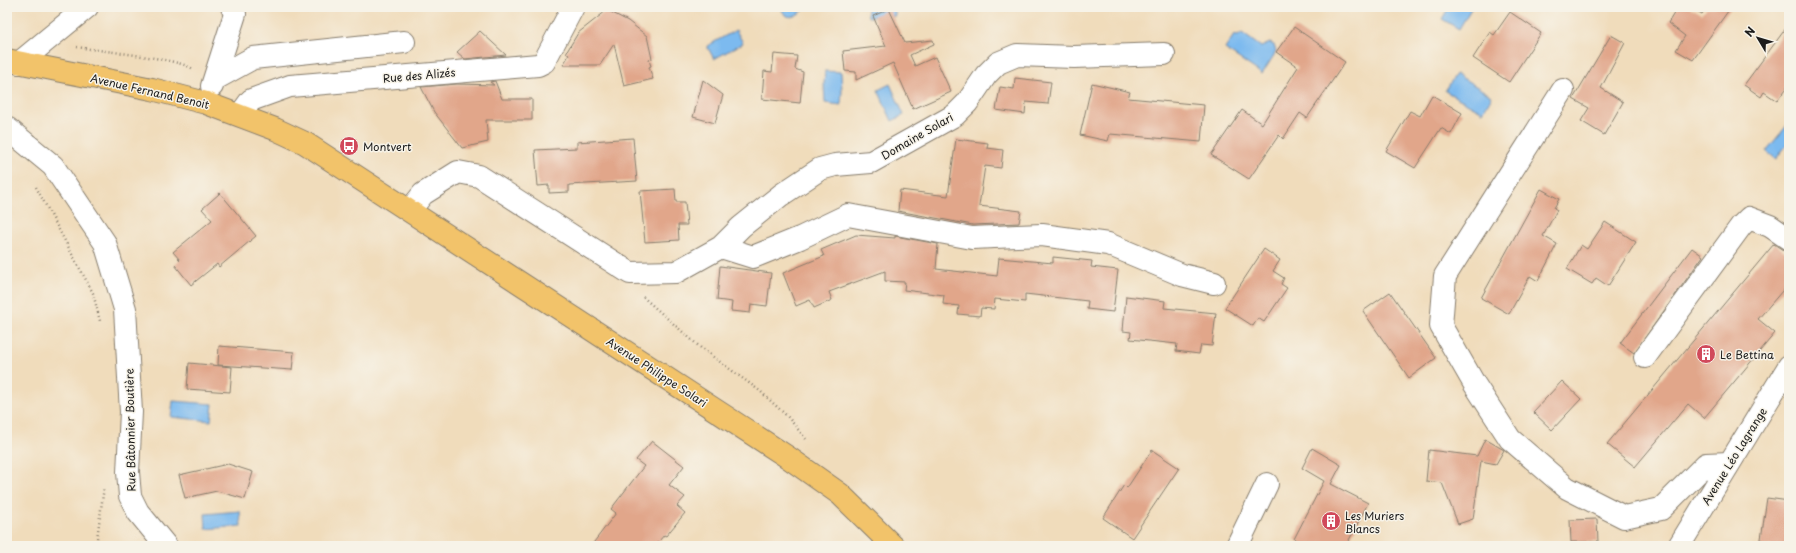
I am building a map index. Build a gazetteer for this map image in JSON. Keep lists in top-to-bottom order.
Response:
{
  "streets": {
    "main road": ["Avenue Fernand Benoit", "Avenue Philippe Solari"],
    "street": [
      "Rue des Alizés",
      "Domaine Solari",
      "Rue Bâtonnier Boutière",
      "Avenue Léo Lagrange"
    ]
  },
  "crossings": [
    ["Rue des Alizés", "Avenue Fernand Benoit"],
    ["Avenue Fernand Benoit", "Avenue Philippe Solari"]
  ],
  "places": {
    "bus stop": ["Montvert"],
    "building": ["Le Bettina", "Les Muriers Blancs"]
  },
  "north": "top left"
}
